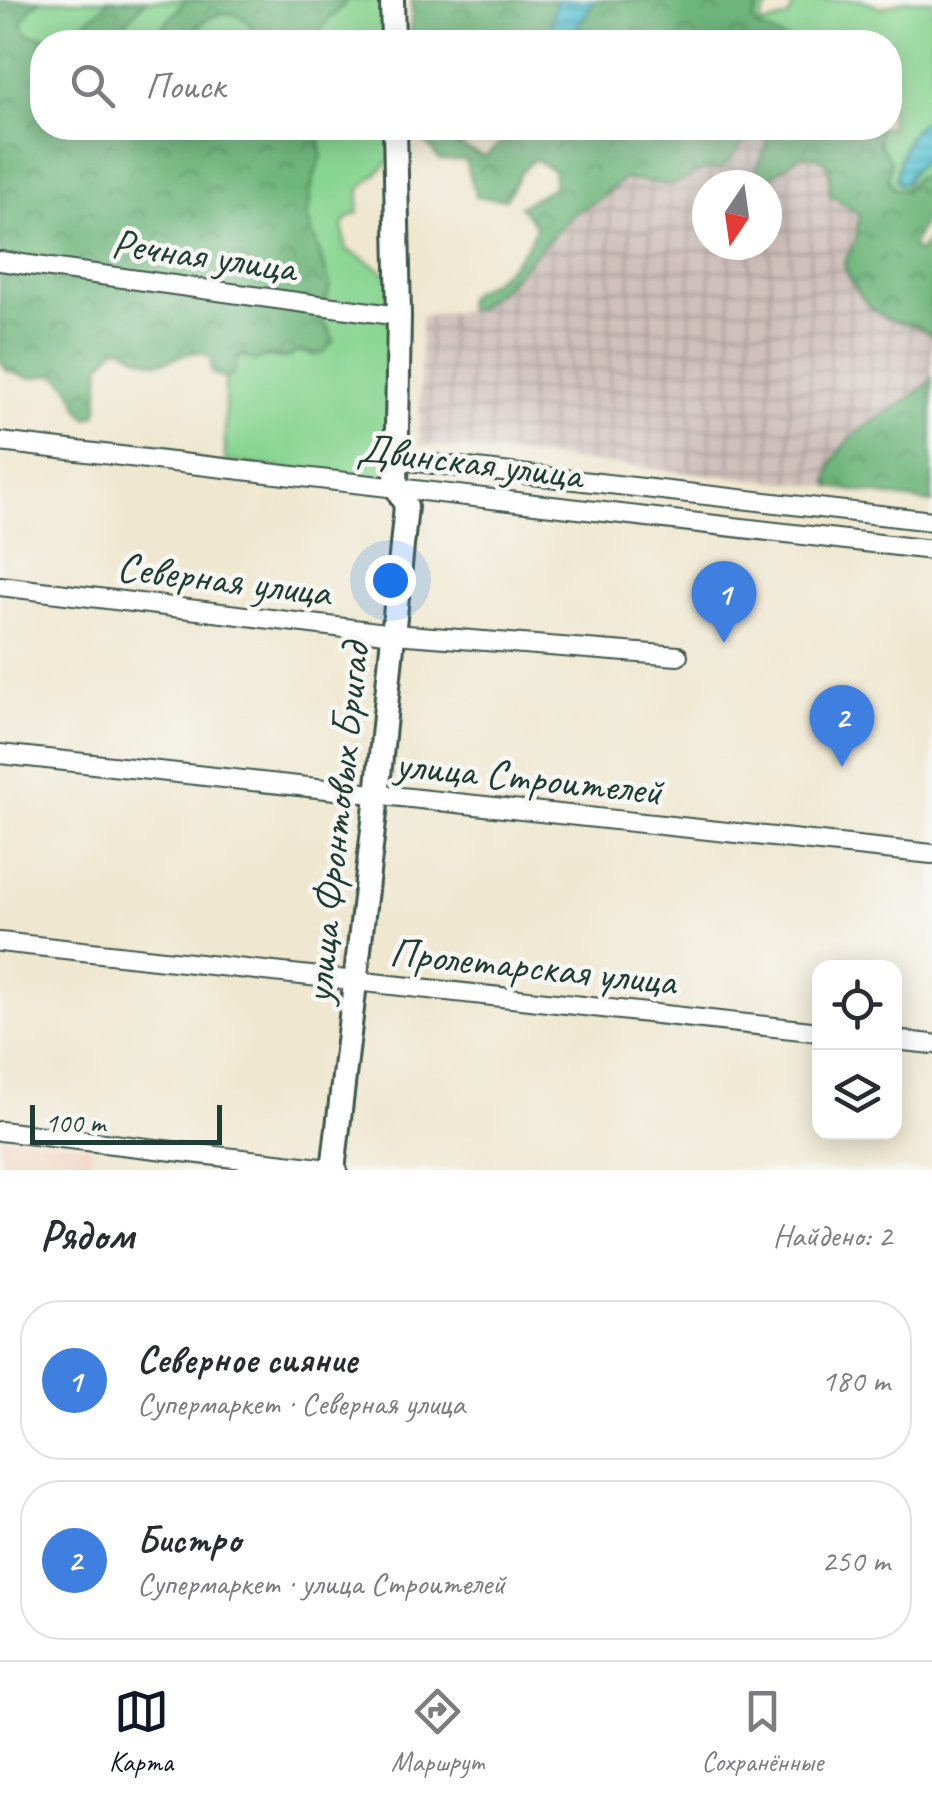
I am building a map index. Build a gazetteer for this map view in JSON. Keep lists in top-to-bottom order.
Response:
{
  "streets": {
    "main road": ["улица Фронтовых Бригад"],
    "street": [
      "Речная улица",
      "Двинская улица",
      "Северная улица",
      "улица Строителей",
      "Пролетарская улица"
    ]
  },
  "crossings": [
    ["Речная улица", "улица Фронтовых Бригад"],
    ["Двинская улица", "улица Фронтовых Бригад"],
    ["Северная улица", "улица Фронтовых Бригад"],
    ["улица Строителей", "улица Фронтовых Бригад"],
    ["улица Фронтовых Бригад", "Пролетарская улица"]
  ],
  "scale_bar": "100 m",
  "north": "bottom",
  "page": {
    "search": "Поиск",
    "pins": ["1", "2"],
    "scale": "100 m",
    "heading": ["Рядом", "Найдено: 2"],
    "list": [
      {
        "mark": "1",
        "name": "Северное сияние",
        "note": "Супермаркет · Северная улица",
        "value": "180 m"
      },
      {
        "mark": "2",
        "name": "Бистро",
        "note": "Супермаркет · улица Строителей",
        "value": "250 m"
      }
    ],
    "nav": ["Карта", "Маршрут", "Сохранённые"]
  }
}
